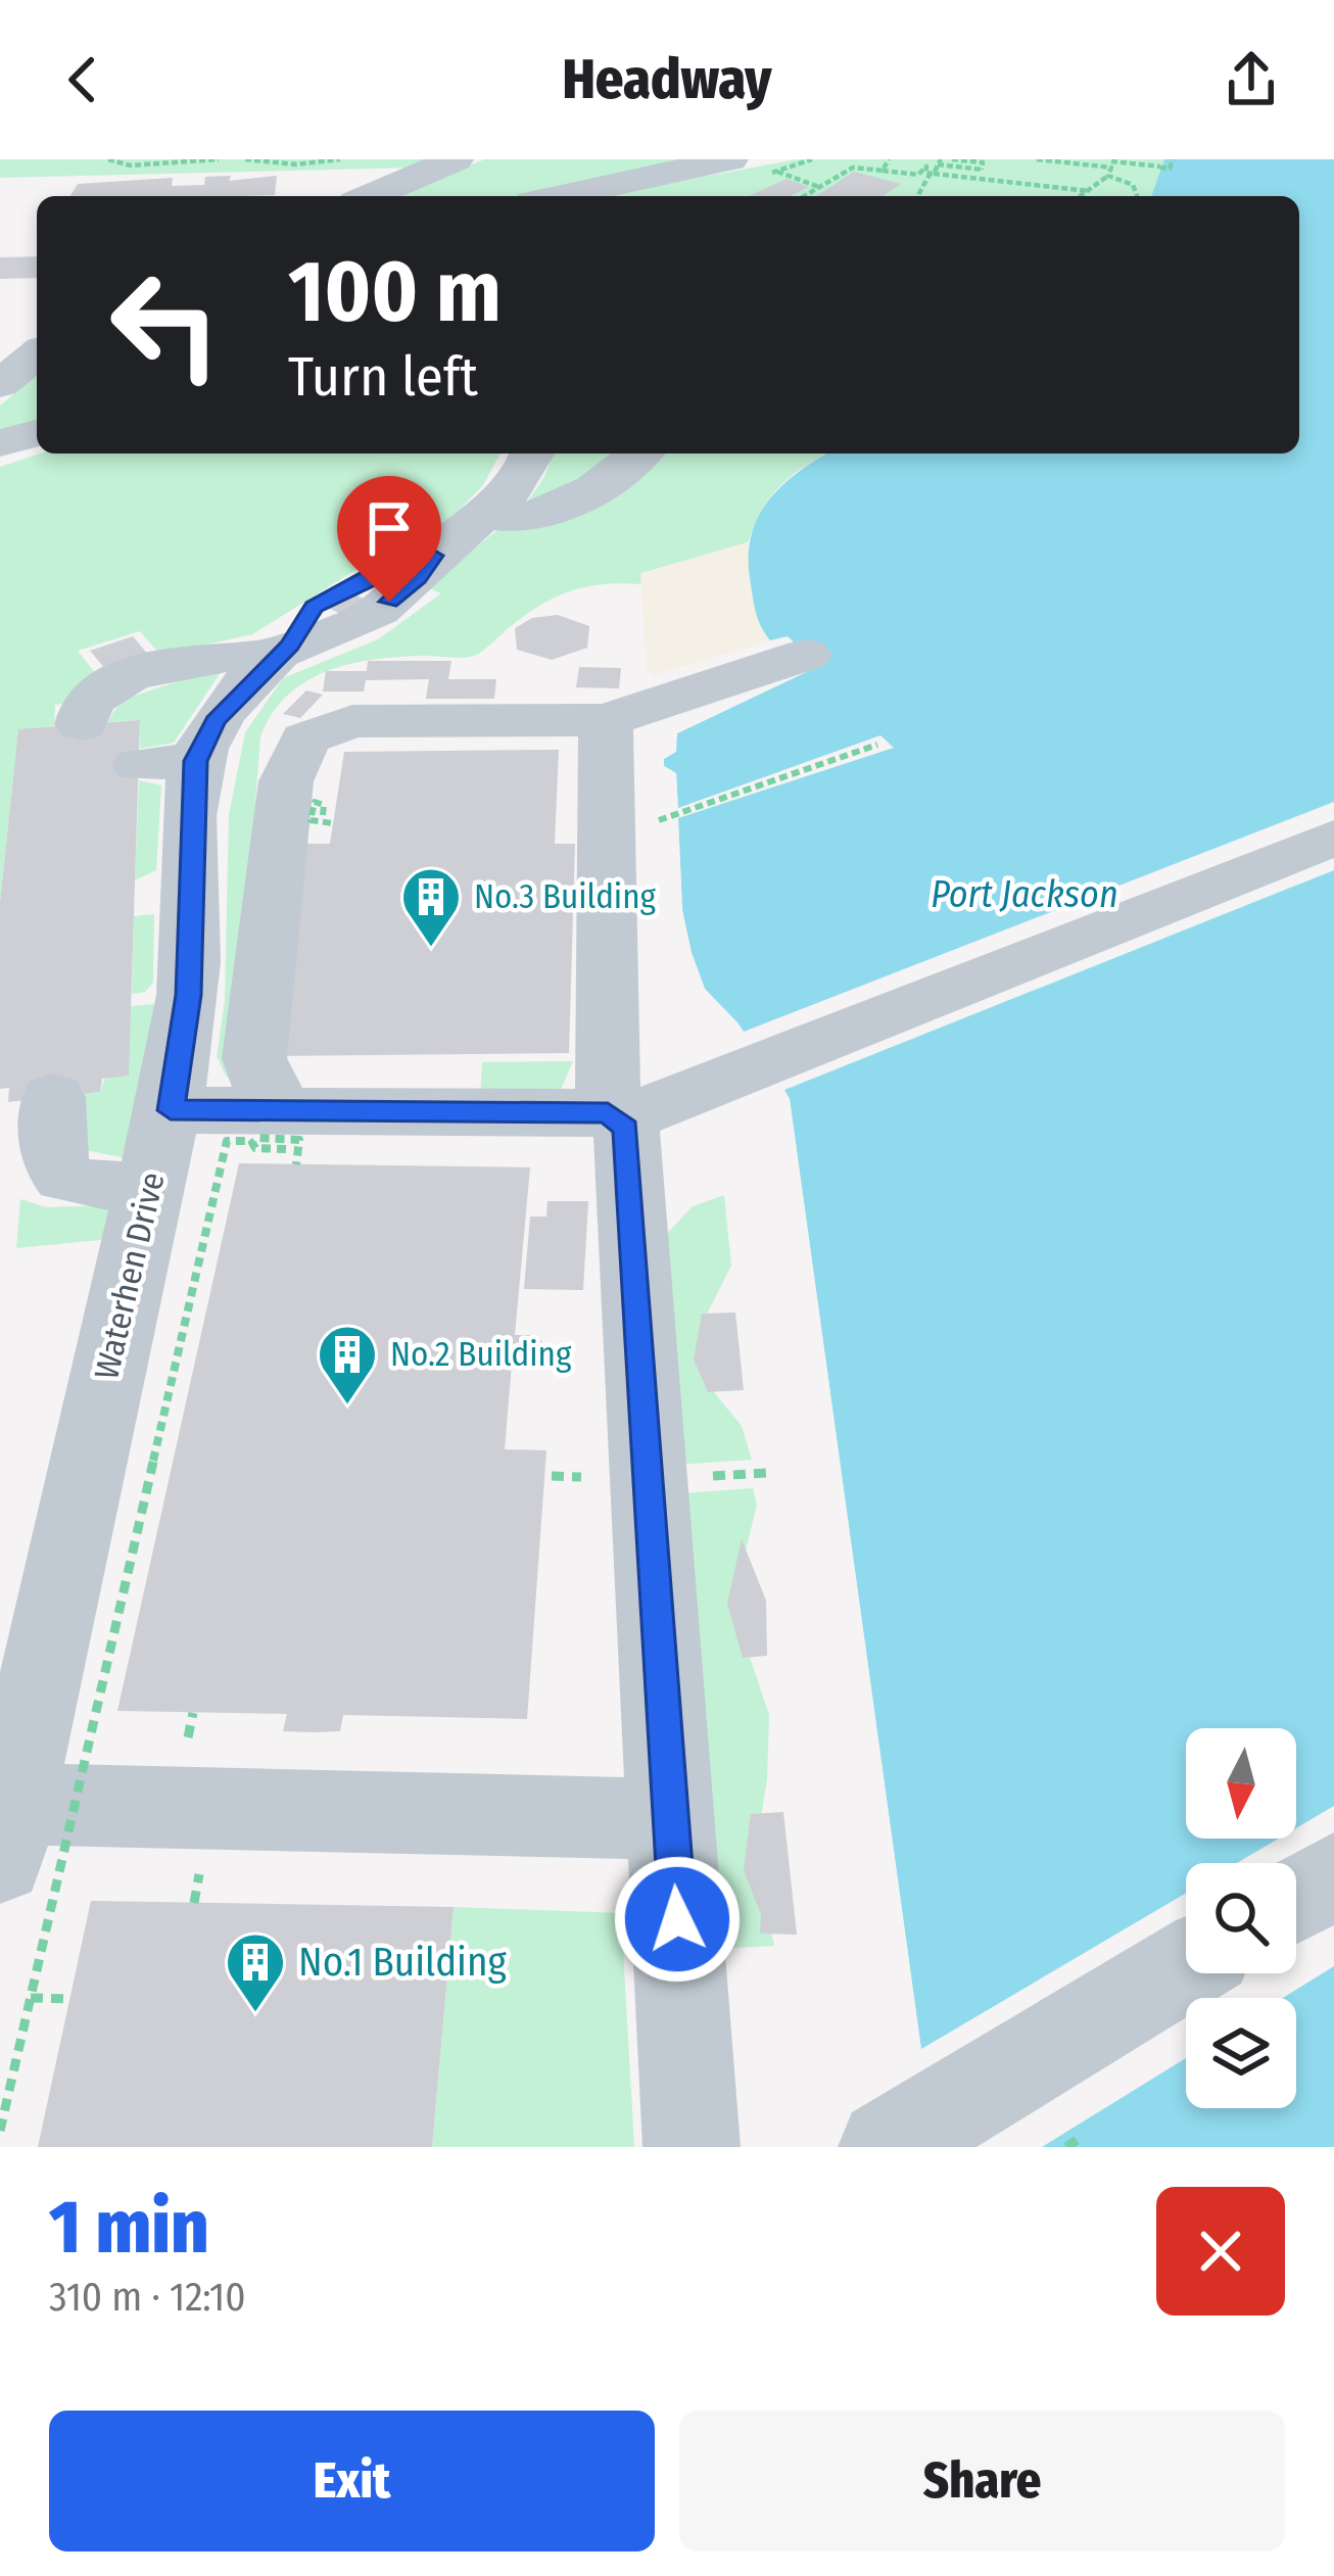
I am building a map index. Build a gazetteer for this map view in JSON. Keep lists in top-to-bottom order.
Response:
{
  "streets": {
    "street": ["Waterhen Drive"]
  },
  "water": ["Port Jackson"],
  "places": {
    "building": ["No.3 Building", "No.2 Building", "No.1 Building"]
  },
  "north": "bottom",
  "page": {
    "header": "Headway",
    "turn": ["100 m", "Turn left"],
    "heading": ["1 min", "310 m · 12:10"],
    "buttons": ["Exit", "Share"]
  }
}
